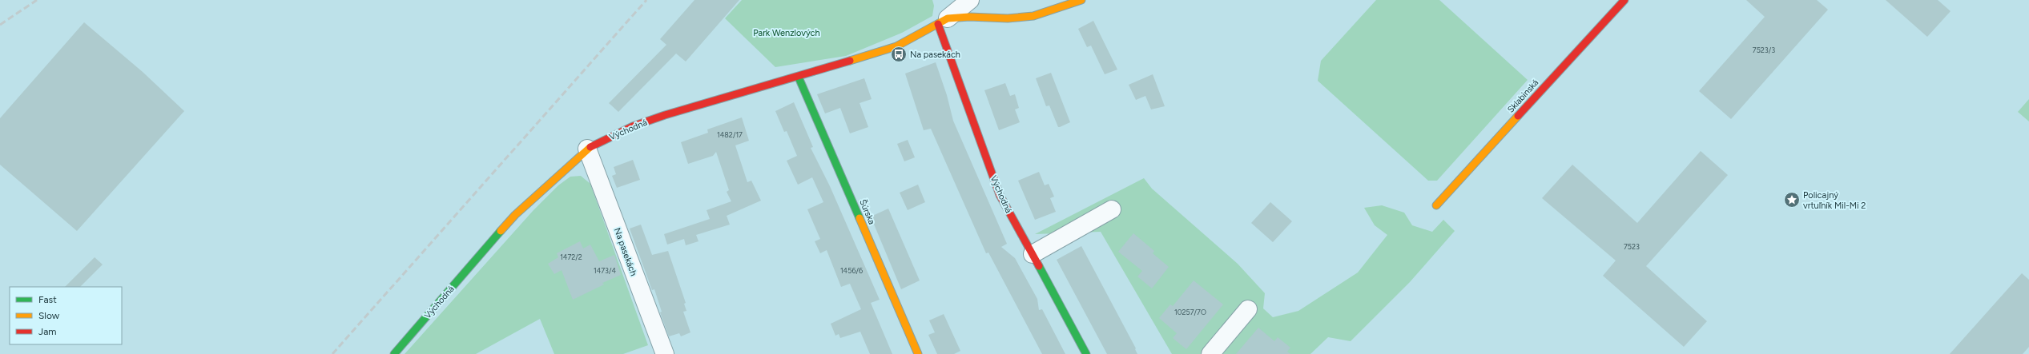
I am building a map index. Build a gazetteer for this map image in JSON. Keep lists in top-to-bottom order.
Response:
{
  "streets": {
    "street": [
      "Sklabinská",
      "Východná",
      "Šúrska",
      "Na pasekách"
    ]
  },
  "crossings": [
    ["Východná", "Šúrska"],
    ["Východná", "Na pasekách"]
  ],
  "parks": ["Park Wenzlových"],
  "places": {
    "bus stop": ["Na pasekách"],
    "place": ["Policajný vrtuľník Mil-Mi 2"]
  },
  "house_numbers": [
    "7523/3",
    "1482/17",
    "7523",
    "1472/2",
    "1473/4",
    "1456/6",
    "10257/7O"
  ],
  "legend": ["Fast", "Slow", "Jam"]
}
